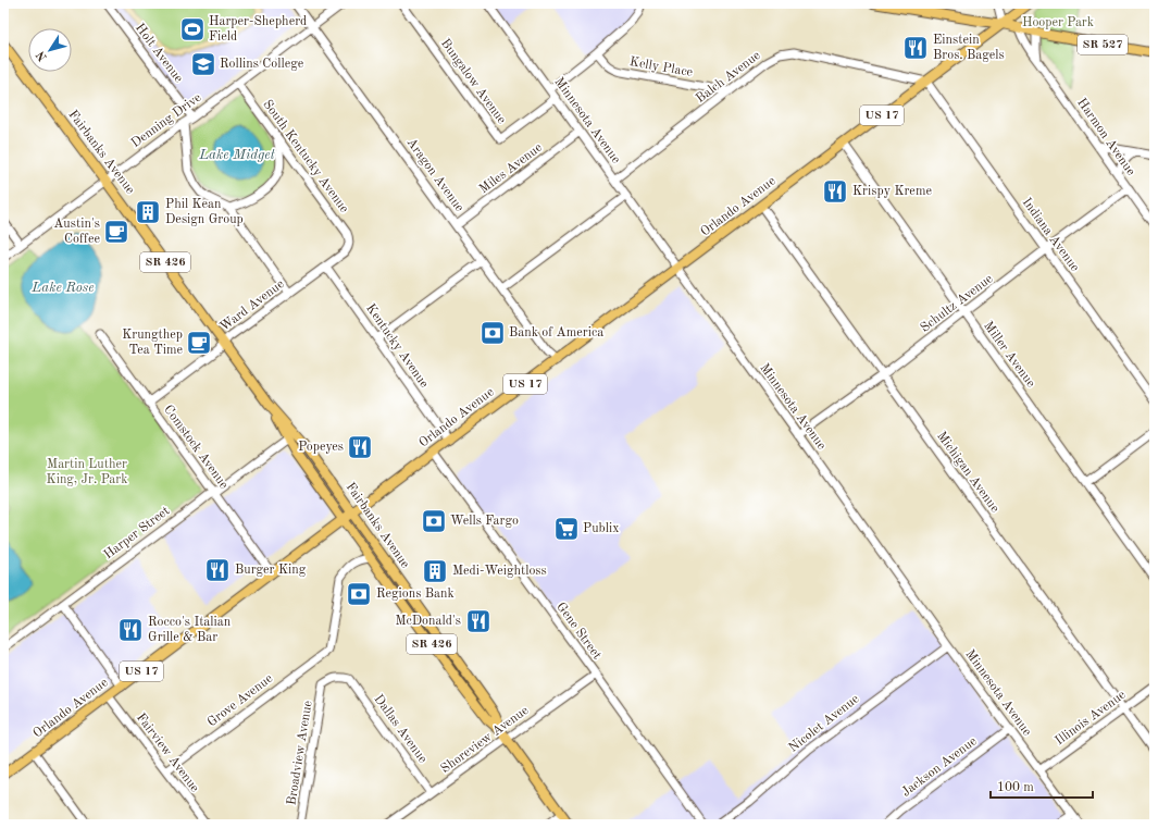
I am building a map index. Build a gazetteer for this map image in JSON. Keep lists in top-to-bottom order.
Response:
{
  "streets": {
    "main road": [
      "SR 527",
      "US 17",
      "Fairbanks Avenue",
      "Orlando Avenue",
      "SR 426"
    ],
    "street": [
      "Holt Avenue",
      "Kelly Place",
      "Balch Avenue",
      "Bungalow Avenue",
      "Denning Drive",
      "Minnesota Avenue",
      "Harmon Avenue",
      "South Kentucky Avenue",
      "Miles Avenue",
      "Aragon Avenue",
      "Indiana Avenue",
      "Schultz Avenue",
      "Ward Avenue",
      "Kentucky Avenue",
      "Miller Avenue",
      "Comstock Avenue",
      "Michigan Avenue",
      "Harper Street",
      "Gene Street",
      "Grove Avenue",
      "Illinois Avenue",
      "Nicolet Avenue",
      "Dallas Avenue",
      "Shoreview Avenue",
      "Fairview Avenue",
      "Broadview Avenue",
      "Jackson Avenue"
    ]
  },
  "crossings": [
    ["SR 527", "Harmon Avenue"],
    ["SR 527", "Orlando Avenue"],
    ["Holt Avenue", "Denning Drive"],
    ["Holt Avenue", "South Kentucky Avenue"],
    ["Kelly Place", "Balch Avenue"],
    ["Balch Avenue", "Minnesota Avenue"],
    ["Balch Avenue", "Orlando Avenue"],
    ["Balch Avenue", "Indiana Avenue"],
    ["Bungalow Avenue", "Minnesota Avenue"],
    ["Denning Drive", "Fairbanks Avenue"],
    ["Denning Drive", "South Kentucky Avenue"],
    ["Denning Drive", "Aragon Avenue"],
    ["Minnesota Avenue", "Miles Avenue"],
    ["Minnesota Avenue", "Orlando Avenue"],
    ["Minnesota Avenue", "Schultz Avenue"],
    ["Minnesota Avenue", "Illinois Avenue"],
    ["Minnesota Avenue", "Nicolet Avenue"],
    ["Minnesota Avenue", "Jackson Avenue"],
    ["Harmon Avenue", "Schultz Avenue"],
    ["Fairbanks Avenue", "Orlando Avenue"],
    ["Fairbanks Avenue", "Ward Avenue"],
    ["Fairbanks Avenue", "Harper Street"],
    ["Fairbanks Avenue", "Grove Avenue"],
    ["Fairbanks Avenue", "Shoreview Avenue"],
    ["South Kentucky Avenue", "Ward Avenue"],
    ["Miles Avenue", "Aragon Avenue"],
    ["Aragon Avenue", "Orlando Avenue"],
    ["Orlando Avenue", "Indiana Avenue"],
    ["Orlando Avenue", "Kentucky Avenue"],
    ["Orlando Avenue", "Miller Avenue"],
    ["Orlando Avenue", "Comstock Avenue"],
    ["Orlando Avenue", "Michigan Avenue"],
    ["Orlando Avenue", "Gene Street"],
    ["Orlando Avenue", "Fairview Avenue"],
    ["Indiana Avenue", "Schultz Avenue"],
    ["Schultz Avenue", "Miller Avenue"],
    ["Schultz Avenue", "Michigan Avenue"],
    ["Ward Avenue", "Kentucky Avenue"],
    ["Ward Avenue", "Comstock Avenue"],
    ["Comstock Avenue", "Harper Street"],
    ["Michigan Avenue", "Illinois Avenue"],
    ["Gene Street", "Shoreview Avenue"],
    ["Grove Avenue", "Fairview Avenue"],
    ["Dallas Avenue", "Shoreview Avenue"],
    ["Dallas Avenue", "Broadview Avenue"]
  ],
  "water": ["Lake Midget", "Lake Rose"],
  "parks": ["Hooper Park", "Martin Luther King, Jr. Park"],
  "places": {
    "sports": ["Harper-Shepherd Field"],
    "restaurant": [
      "Einstein Bros. Bagels",
      "Krispy Kreme",
      "Popeyes",
      "Burger King",
      "McDonald's",
      "Rocco's Italian Grille & Bar"
    ],
    "school or university": ["Rollins College"],
    "building": ["Phil Kean Design Group", "Medi-Weightloss"],
    "cafe": ["Austin's Coffee", "Krungthep Tea Time"],
    "bank": ["Bank of America", "Wells Fargo", "Regions Bank"],
    "supermarket": ["Publix"]
  },
  "scale_bar": "100 m",
  "north": "bottom left"
}
